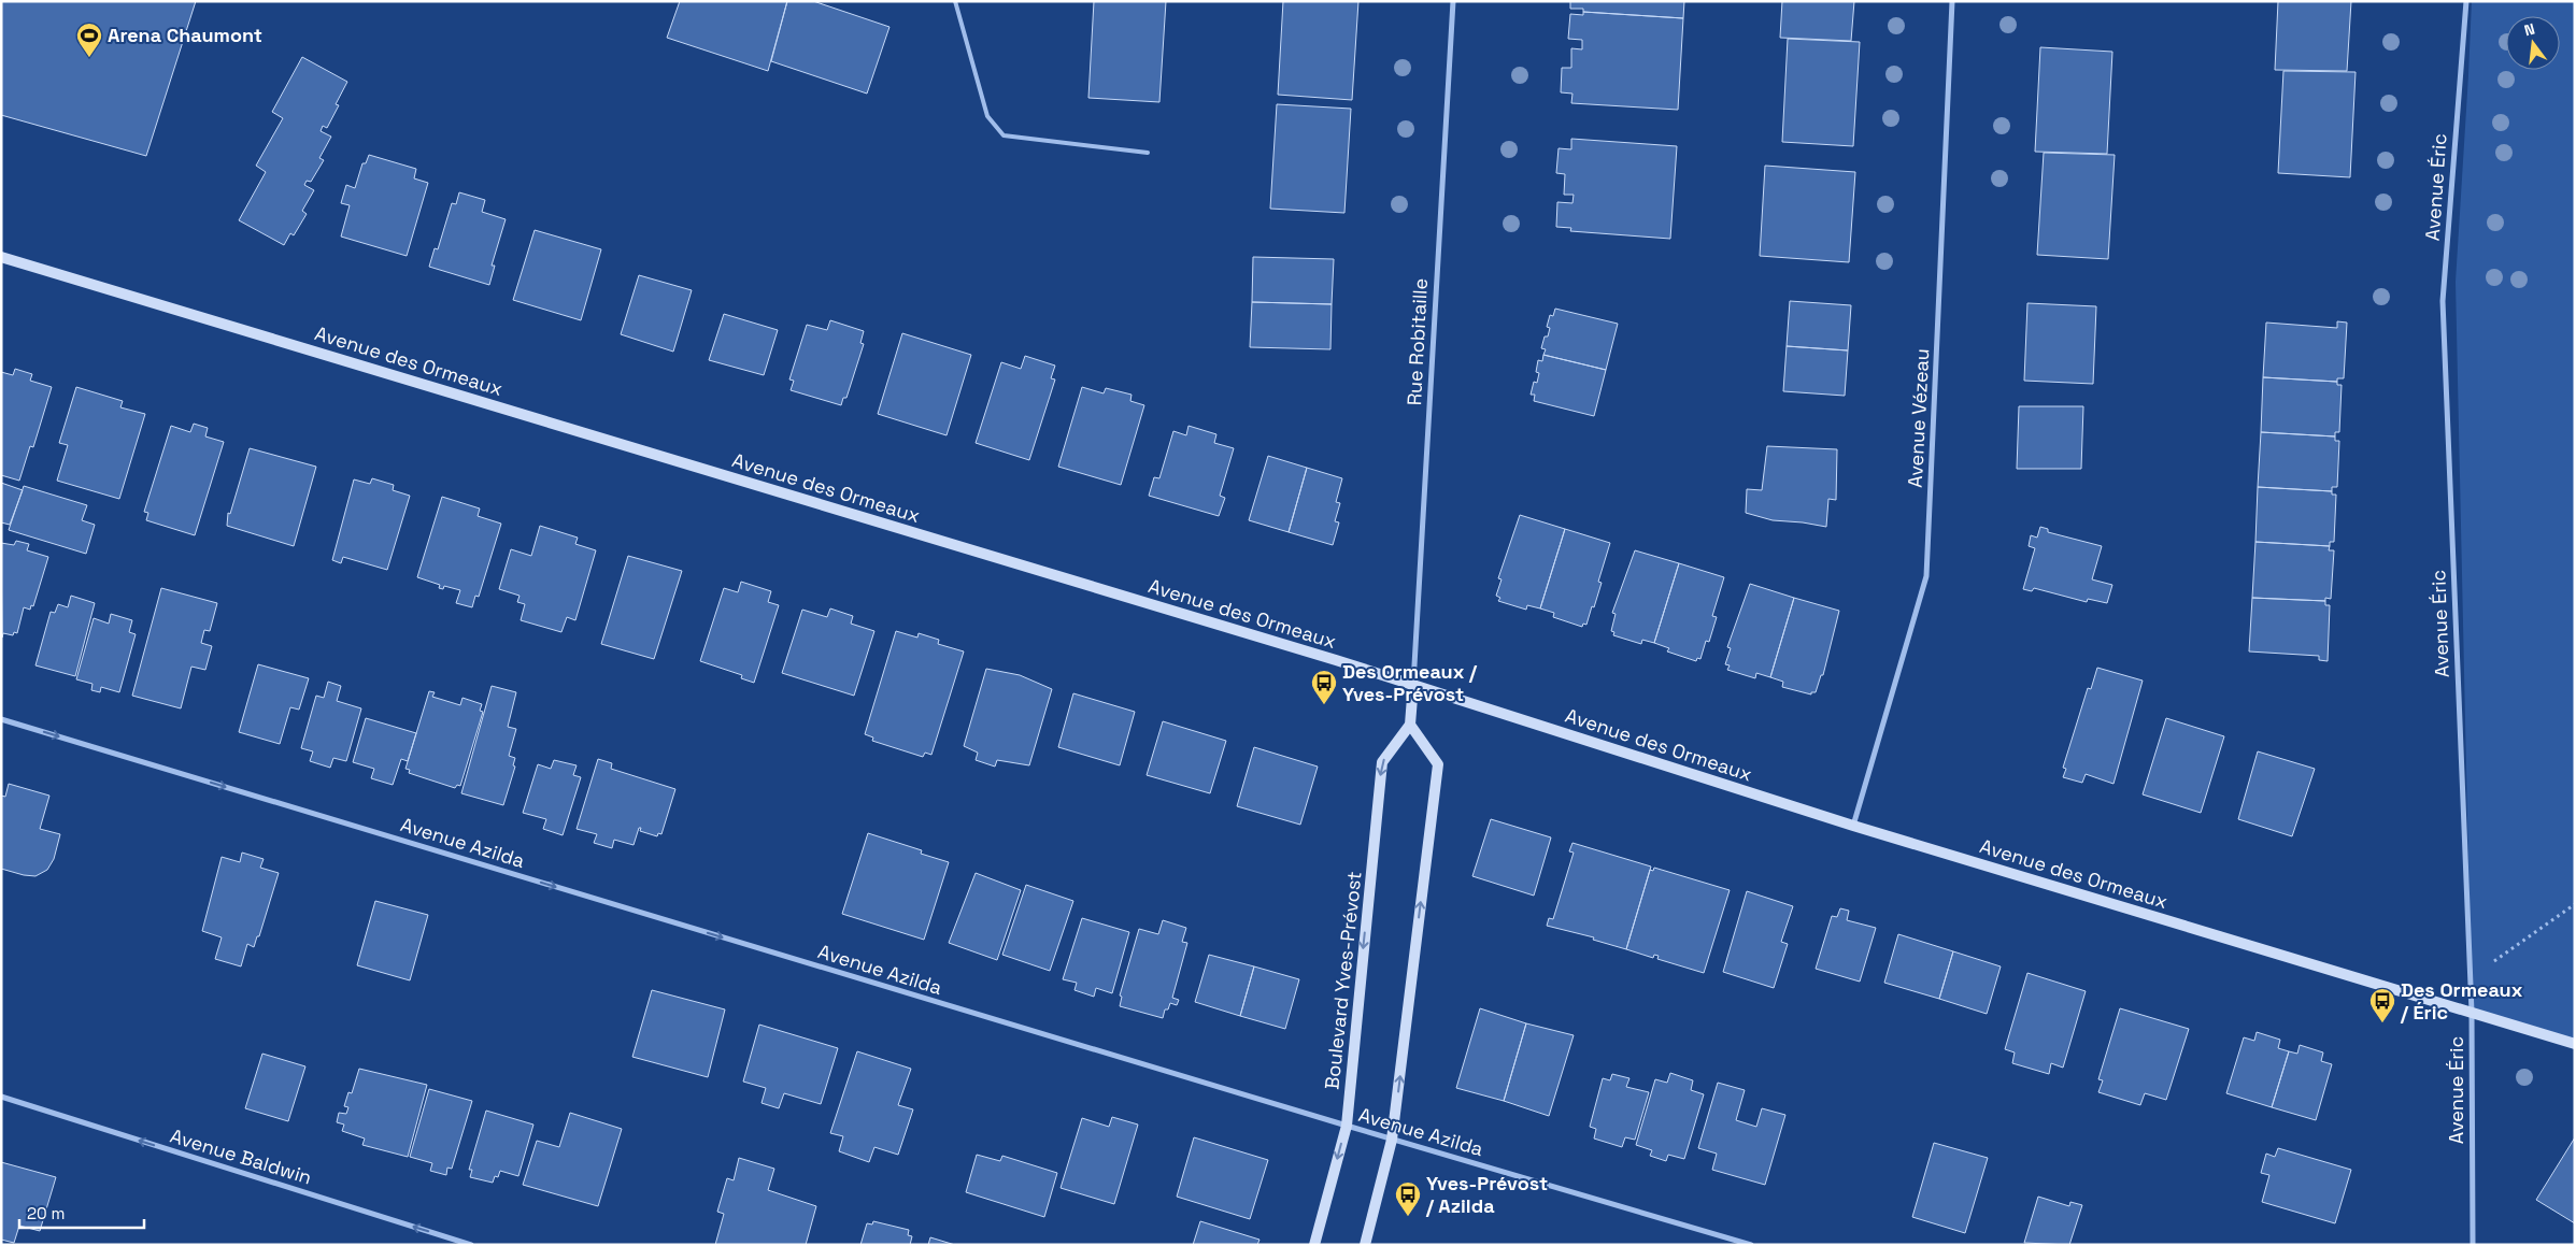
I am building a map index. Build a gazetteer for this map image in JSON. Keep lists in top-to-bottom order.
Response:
{
  "streets": {
    "street": [
      "Avenue Éric",
      "Rue Robitaille",
      "Avenue des Ormeaux",
      "Avenue Vézeau",
      "Avenue Azilda",
      "Boulevard Yves-Prévost",
      "Avenue Baldwin"
    ]
  },
  "crossings": [
    ["Avenue Éric", "Avenue des Ormeaux"],
    ["Rue Robitaille", "Avenue des Ormeaux"],
    ["Avenue des Ormeaux", "Avenue Vézeau"],
    ["Avenue Azilda", "Boulevard Yves-Prévost"]
  ],
  "one_way": ["Avenue Azilda", "Avenue Baldwin"],
  "places": {
    "sports": ["Arena Chaumont"],
    "bus stop": ["Des Ormeaux / Yves-Prévost", "Des Ormeaux / Éric", "Yves-Prévost / Azilda"]
  },
  "scale_bar": "20 m",
  "north": "top"
}
